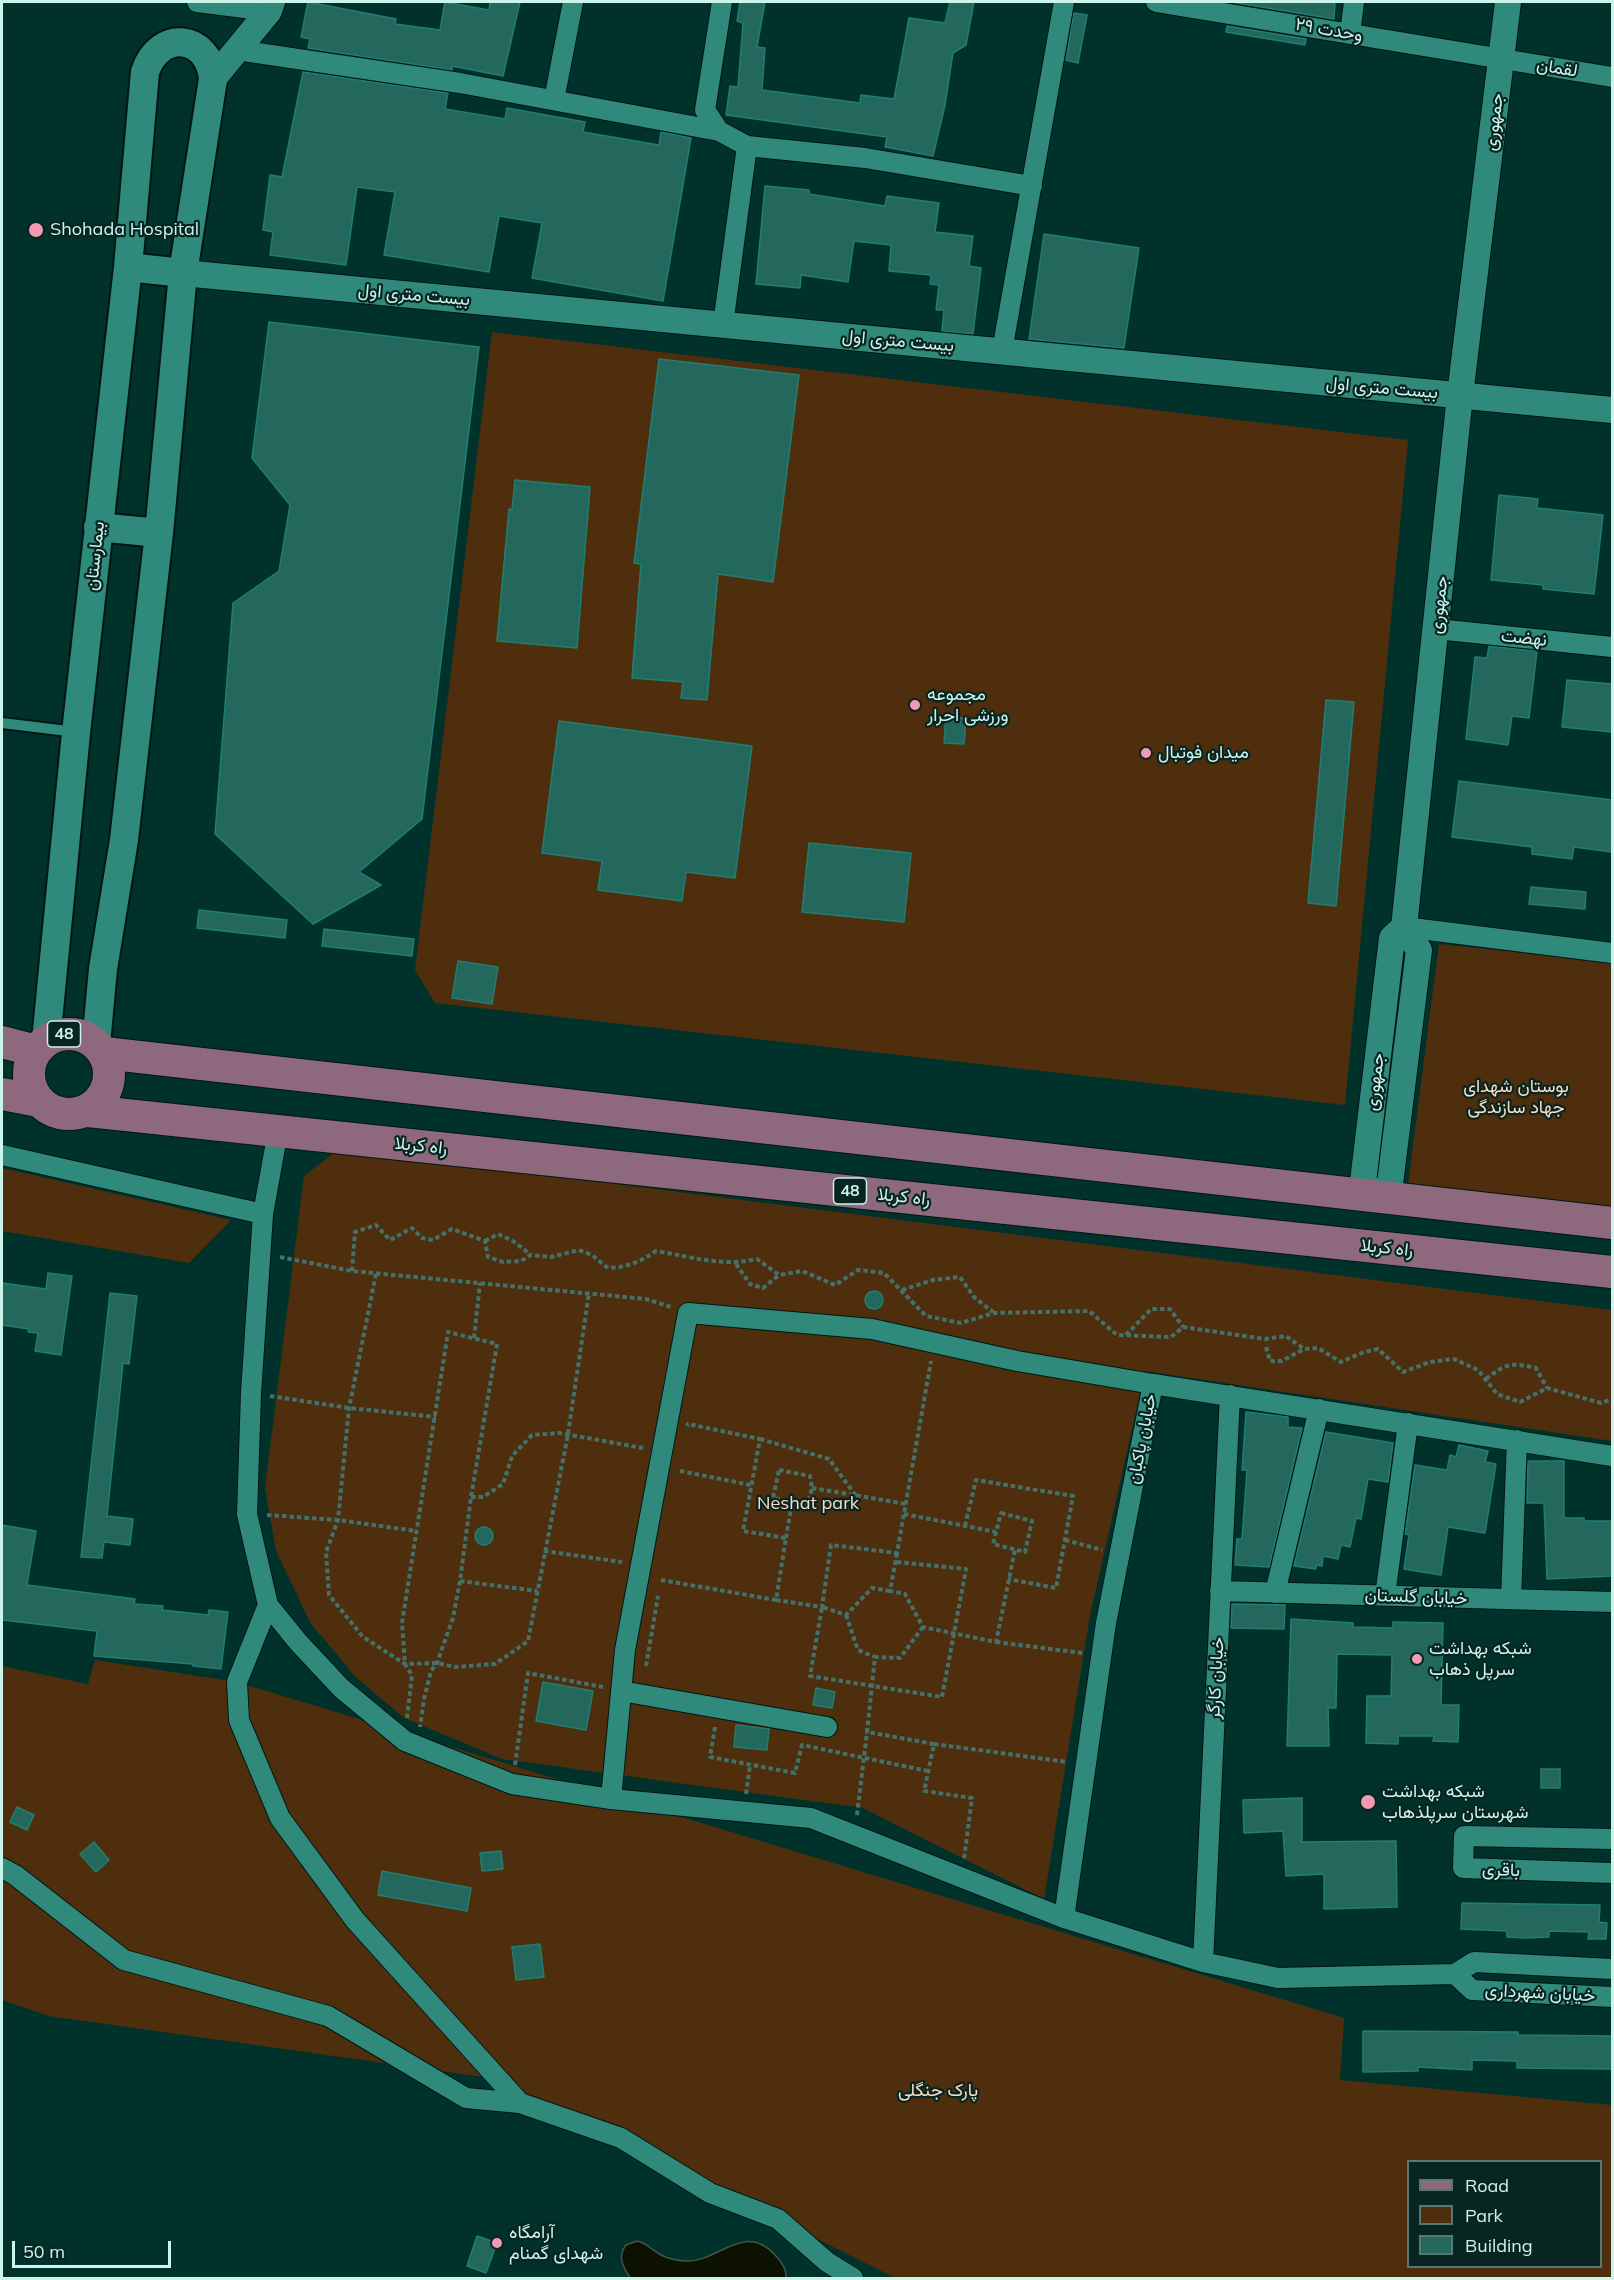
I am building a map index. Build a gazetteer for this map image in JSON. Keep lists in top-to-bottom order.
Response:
{
  "streets": {
    "main road": ["بیمارستان", "48", "راه کربلا"],
    "street": [
      "وحدت ۲۹",
      "لقمان",
      "جمهوری",
      "بیست متری اول",
      "نهضت",
      "خیابان پاکبان",
      "خیابان گلستان",
      "خیابان کارگر",
      "باقری",
      "خیابان شهرداری"
    ]
  },
  "crossings": [
    ["وحدت ۲۹", "لقمان"],
    ["وحدت ۲۹", "جمهوری"],
    ["لقمان", "جمهوری"],
    ["جمهوری", "بیست متری اول"],
    ["جمهوری", "نهضت"],
    ["جمهوری", "48"],
    ["بیمارستان", "48"],
    ["بیمارستان", "راه کربلا"],
    ["48", "راه کربلا"],
    ["خیابان پاکبان", "خیابان کارگر"],
    ["خیابان گلستان", "خیابان کارگر"]
  ],
  "parks": ["بوستان شهدای جهاد سازندگی", "Neshat park", "پارک جنگلی"],
  "places": [
    "Shohada Hospital",
    "مجموعه ورزشی احرار",
    "میدان فوتبال",
    "شبکه بهداشت سرپل ذهاب",
    "شبکه بهداشت شهرستان سرپلذهاب",
    "آرامگاه شهدای گمنام"
  ],
  "legend": ["Road", "Park", "Building"],
  "scale_bar": "50 m"
}
